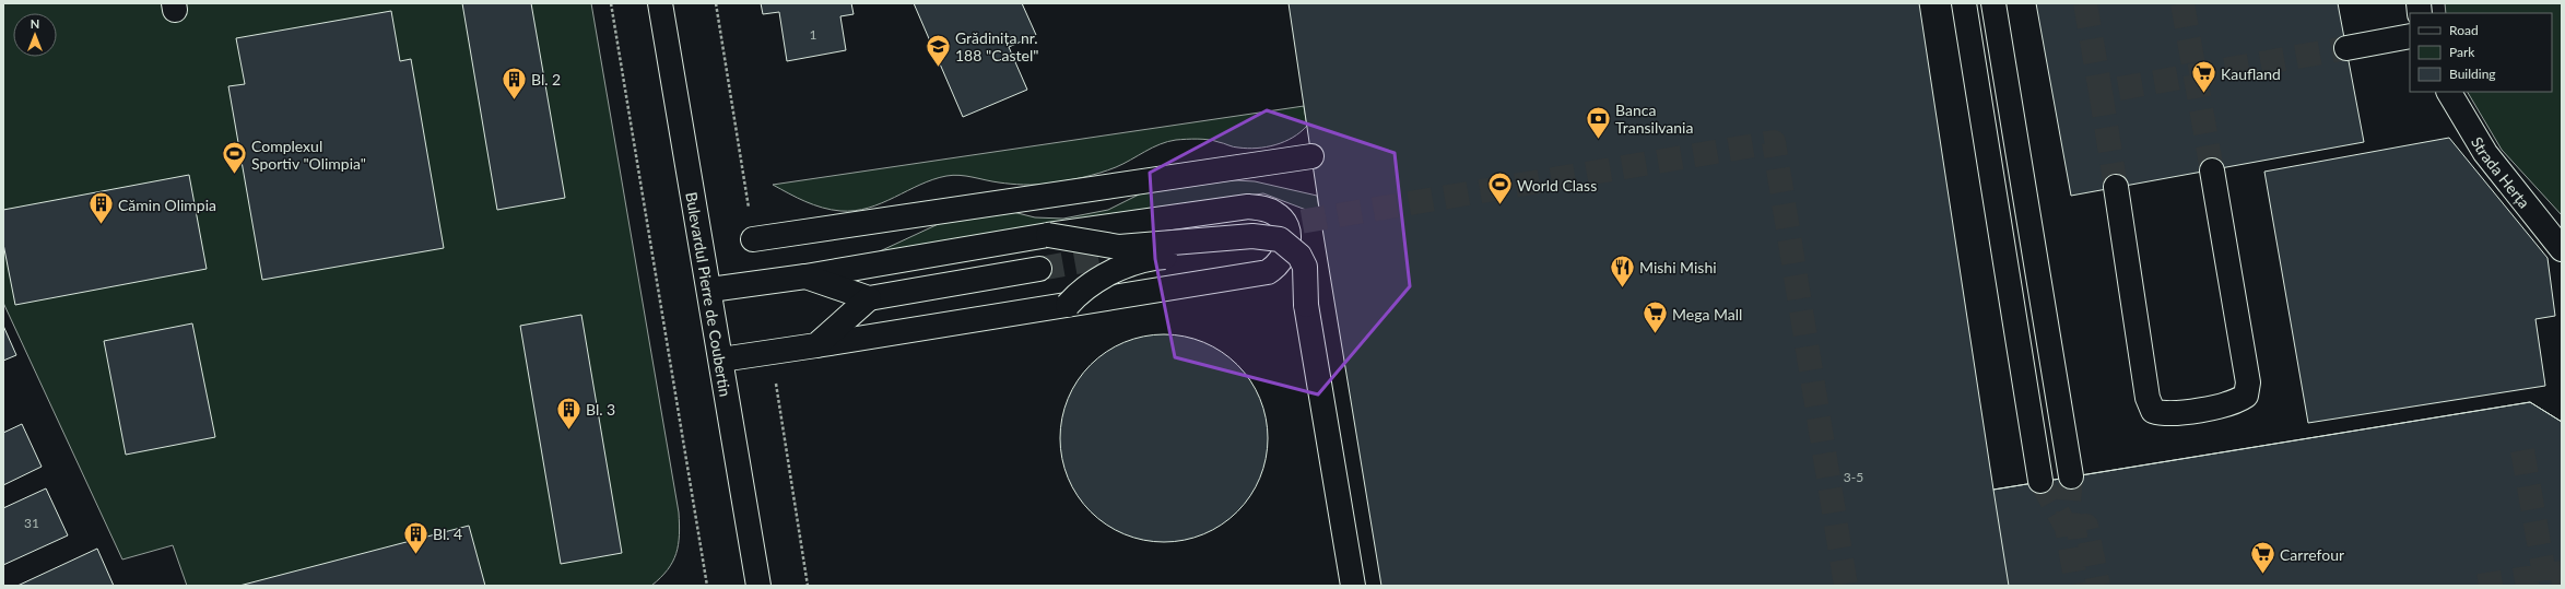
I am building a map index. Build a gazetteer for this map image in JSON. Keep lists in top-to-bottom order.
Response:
{
  "streets": {
    "street": ["Strada Herța", "Bulevardul Pierre de Coubertin"]
  },
  "places": {
    "school or university": ["Grădinița nr. 188 \"Castel\""],
    "supermarket": ["Kaufland", "Mega Mall", "Carrefour"],
    "building": [
      "Bl. 2",
      "Cămin Olimpia",
      "Bl. 3",
      "Bl. 4"
    ],
    "bank": ["Banca Transilvania"],
    "sports": ["Complexul Sportiv \"Olimpia\"", "World Class"],
    "restaurant": ["Mishi Mishi"]
  },
  "house_numbers": ["1", "3-5", "31"],
  "legend": ["Road", "Park", "Building"],
  "north": "top"
}
